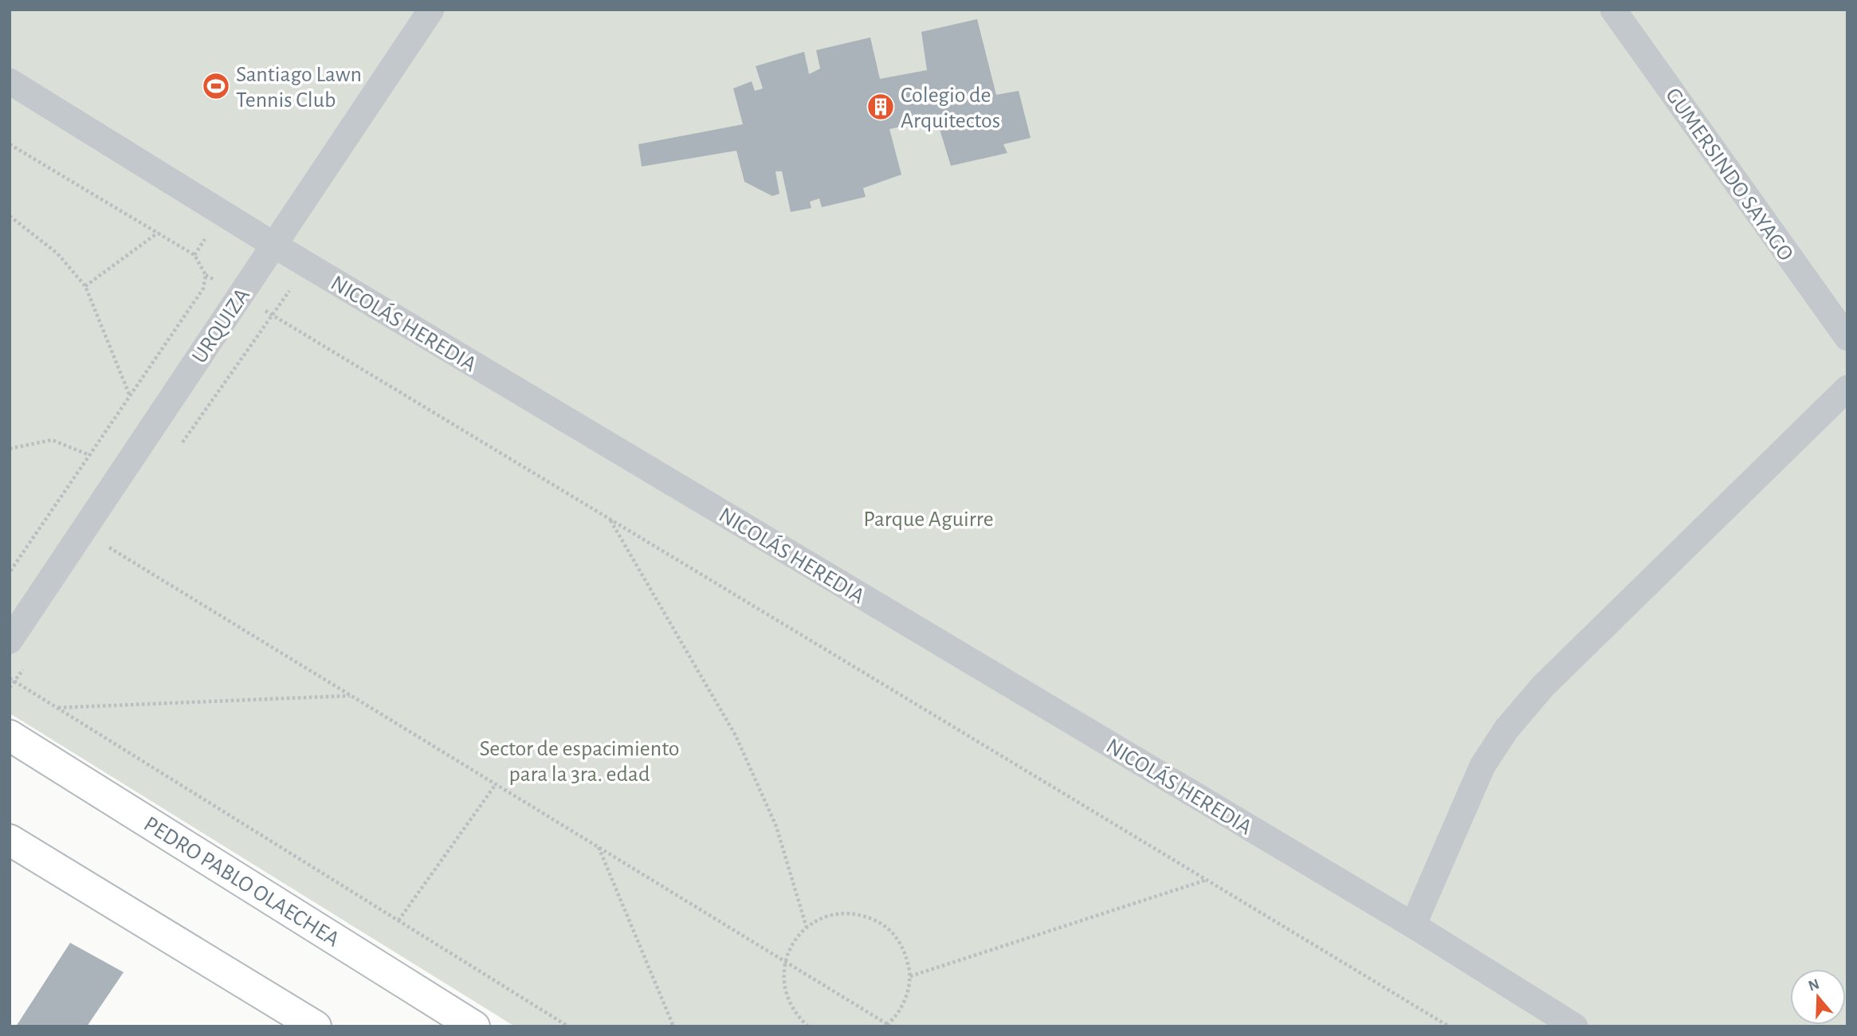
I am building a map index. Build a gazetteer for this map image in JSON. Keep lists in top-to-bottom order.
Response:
{
  "streets": {
    "street": [
      "GUMERSINDO SAYAGO",
      "NICOLÁS HEREDIA",
      "URQUIZA",
      "PEDRO PABLO OLAECHEA"
    ]
  },
  "crossings": [
    ["NICOLÁS HEREDIA", "URQUIZA"]
  ],
  "parks": ["Parque Aguirre", "Sector de espacimiento para la 3ra. edad"],
  "places": {
    "sports": ["Santiago Lawn Tennis Club"],
    "building": ["Colegio de Arquitectos"]
  },
  "north": "top"
}
